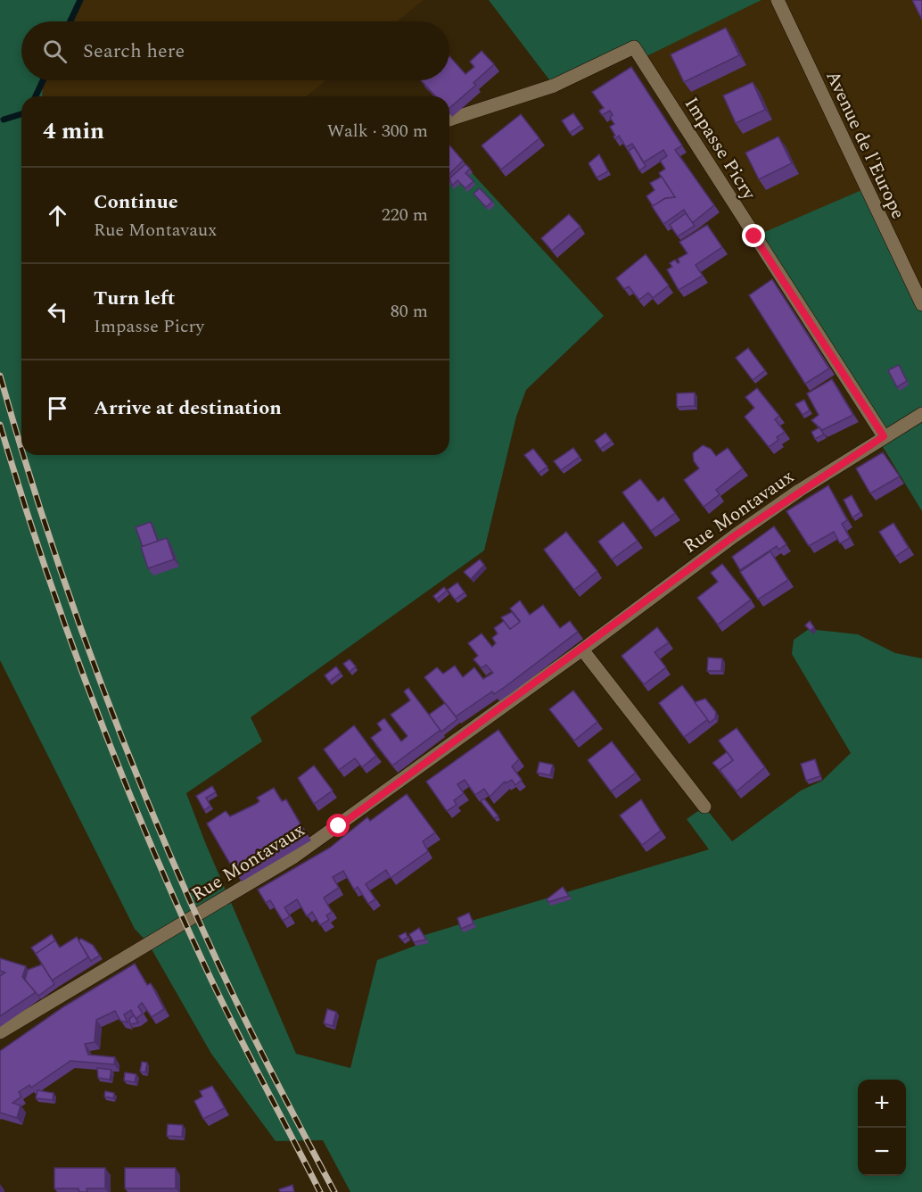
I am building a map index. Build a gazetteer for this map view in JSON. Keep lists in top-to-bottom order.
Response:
{
  "streets": {
    "street": ["Avenue de l'Europe", "Impasse Picry", "Rue Montavaux"]
  },
  "crossings": [
    ["Impasse Picry", "Rue Montavaux"]
  ],
  "page": {
    "search": "Search here",
    "heading": ["4 min", "Walk · 300 m"],
    "list": [
      ["Continue", "Rue Montavaux", "220 m"],
      ["Turn left", "Impasse Picry", "80 m"],
      "Arrive at destination"
    ],
    "map_buttons": ["+", "−"]
  }
}
